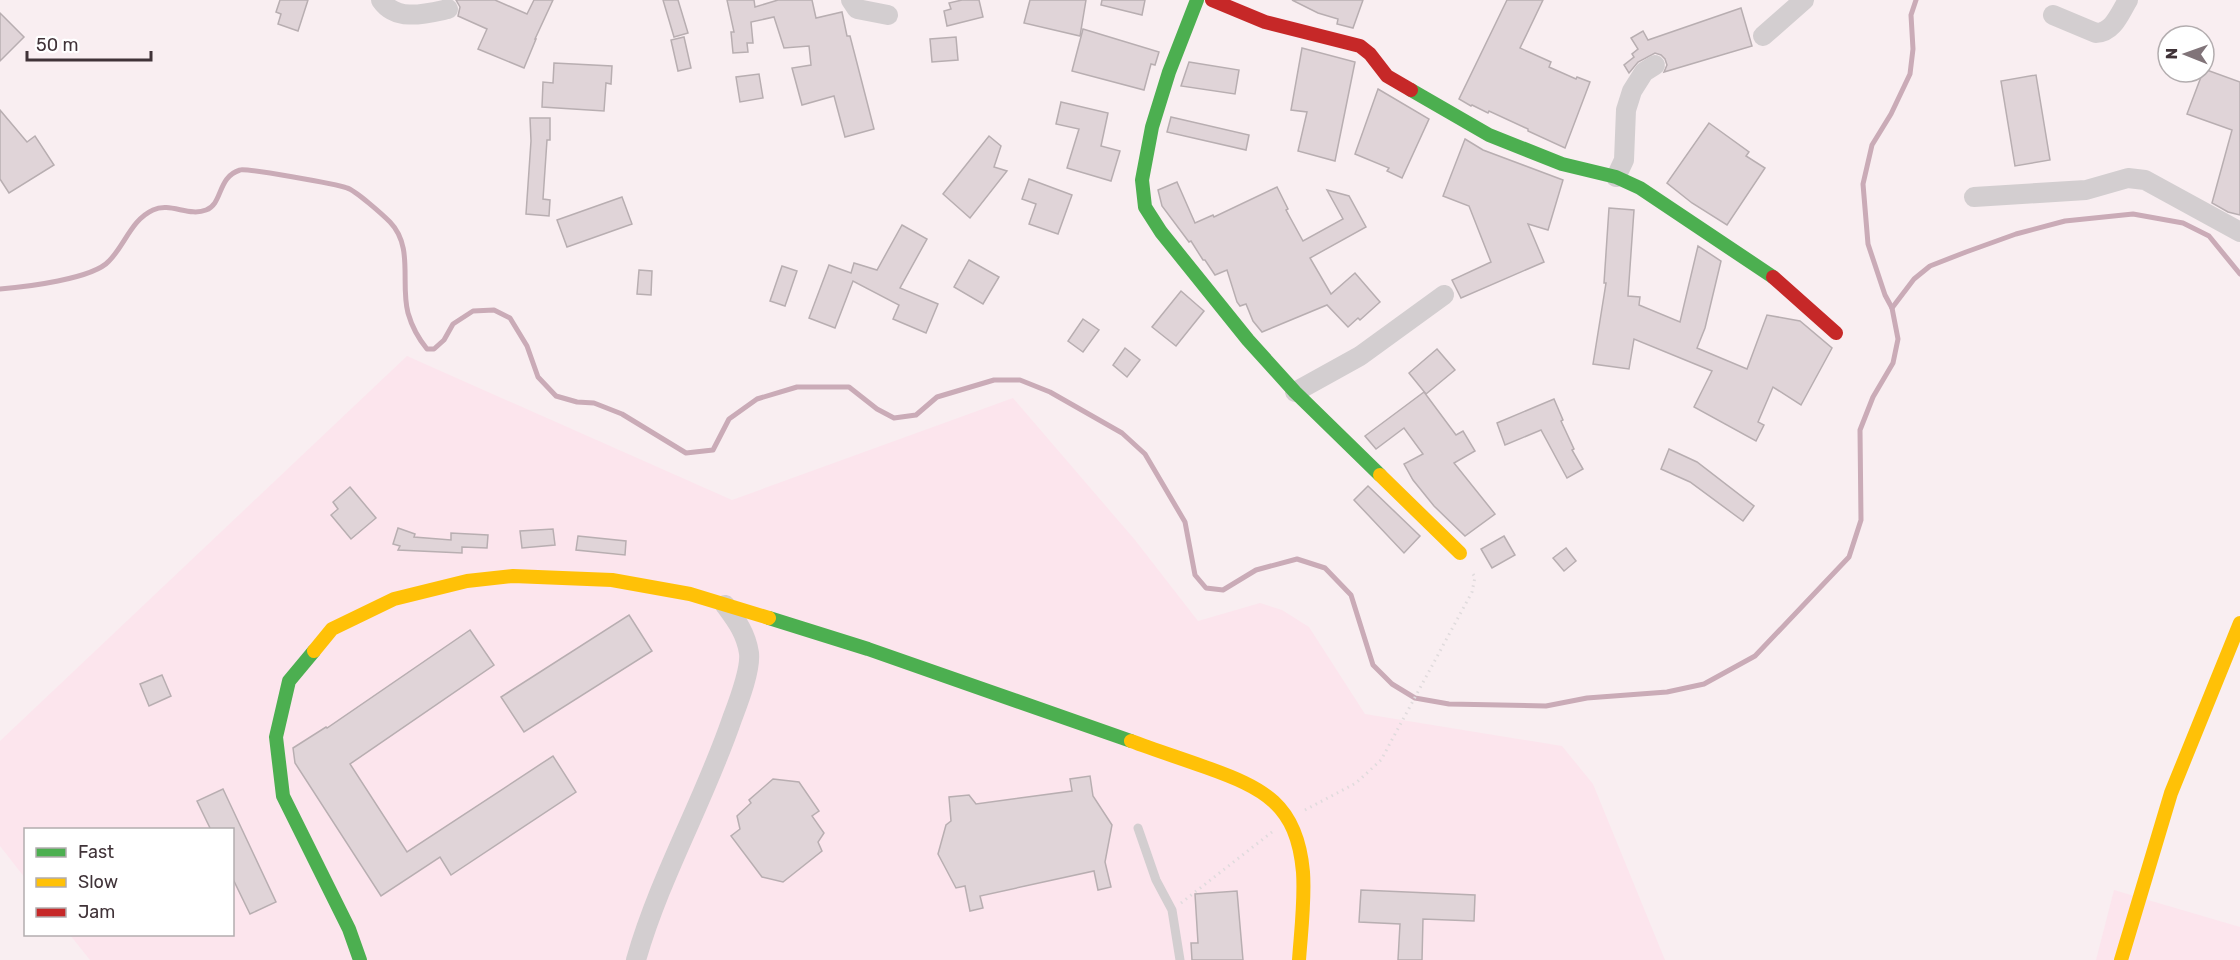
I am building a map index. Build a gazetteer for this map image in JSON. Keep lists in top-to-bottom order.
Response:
{
  "legend": ["Fast", "Slow", "Jam"],
  "scale_bar": "50 m",
  "north": "left"
}
